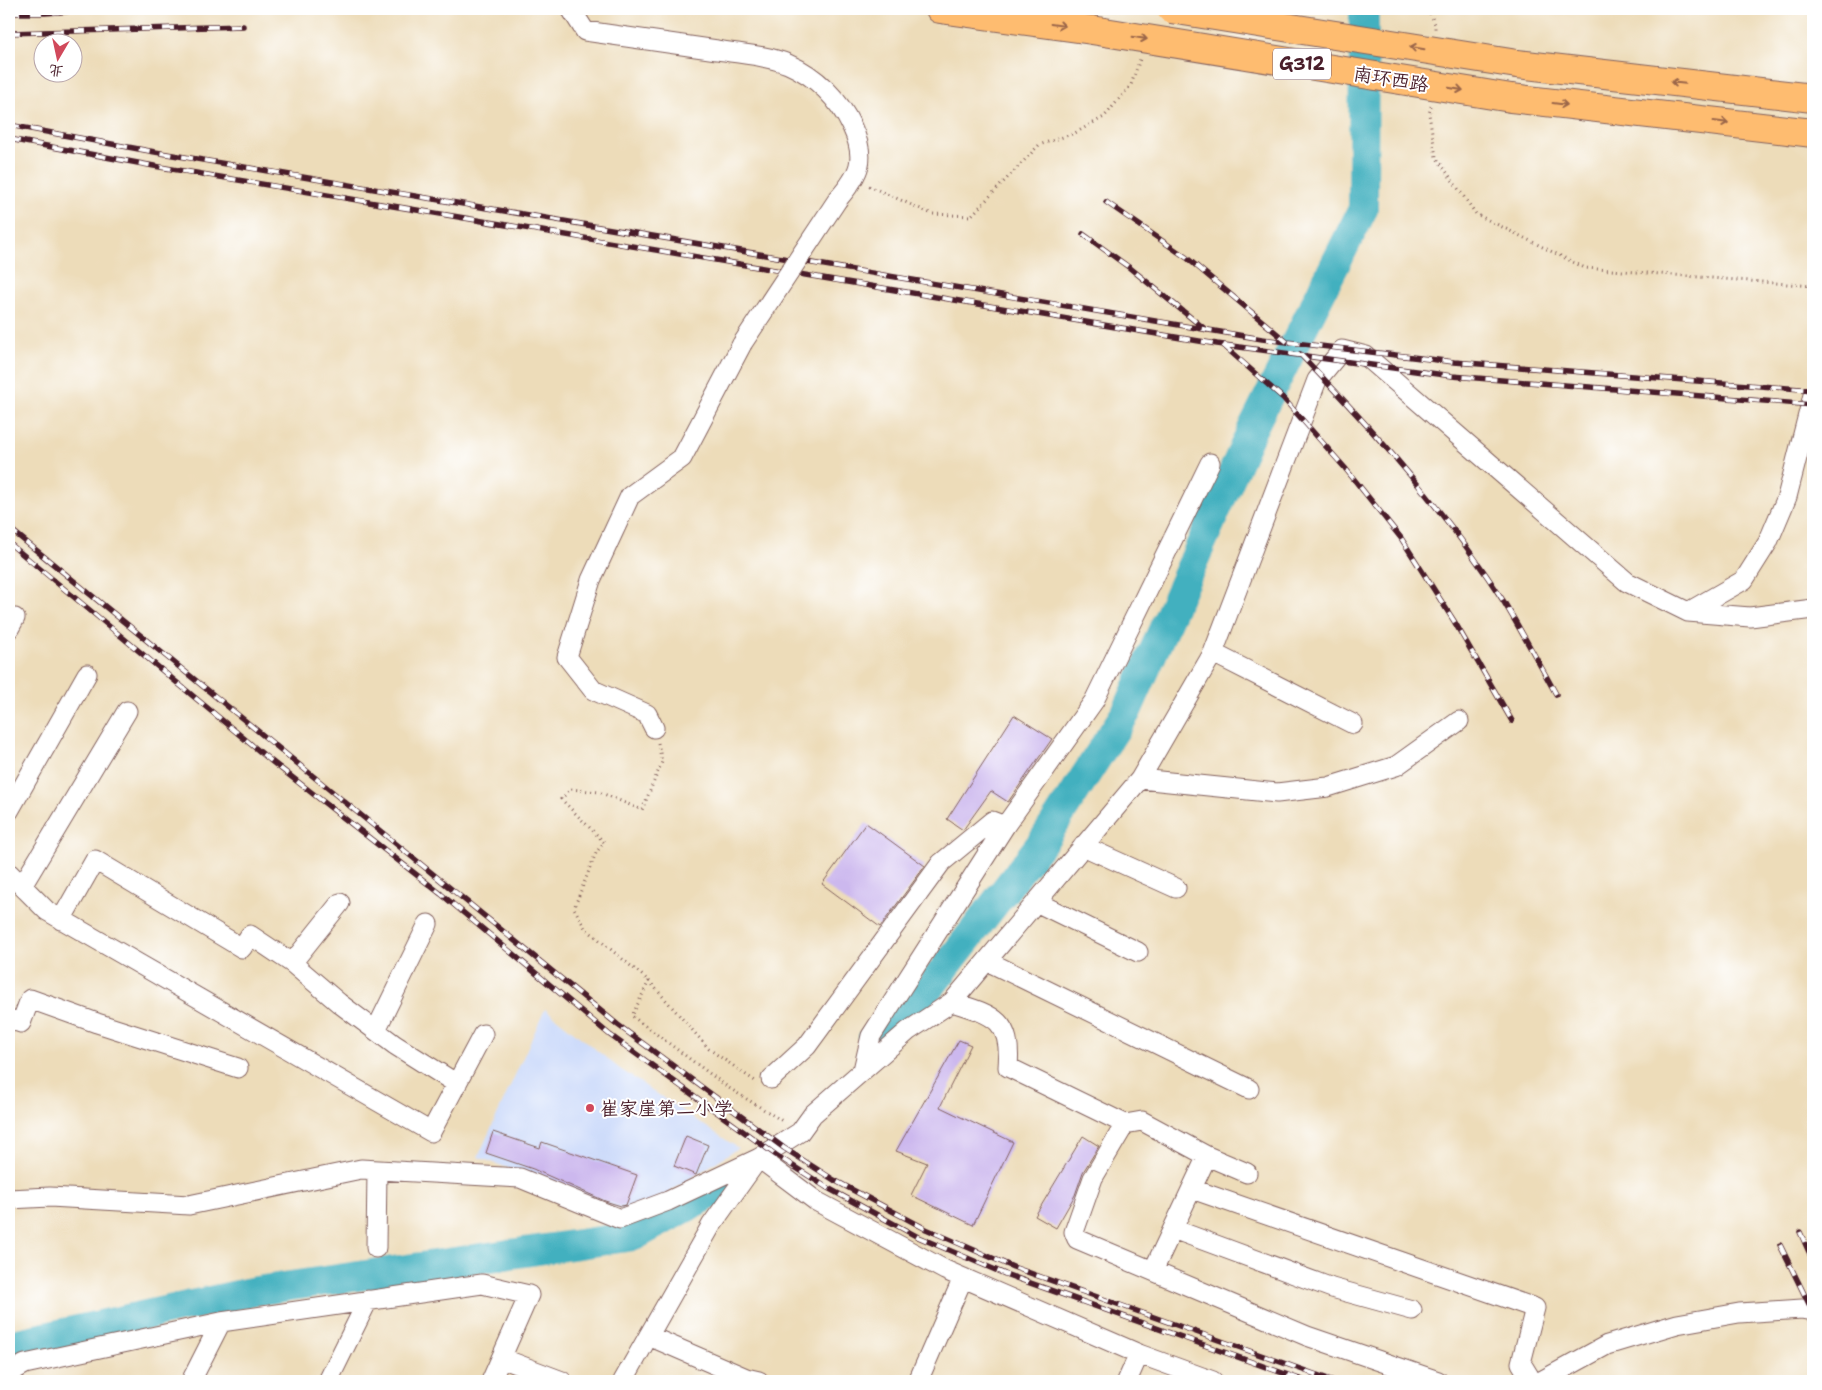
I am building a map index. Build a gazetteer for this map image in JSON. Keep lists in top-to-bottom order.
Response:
{
  "streets": {
    "highway": ["G312", "南环西路"]
  },
  "places": ["崔家崖第二小学"],
  "north": "bottom"
}
